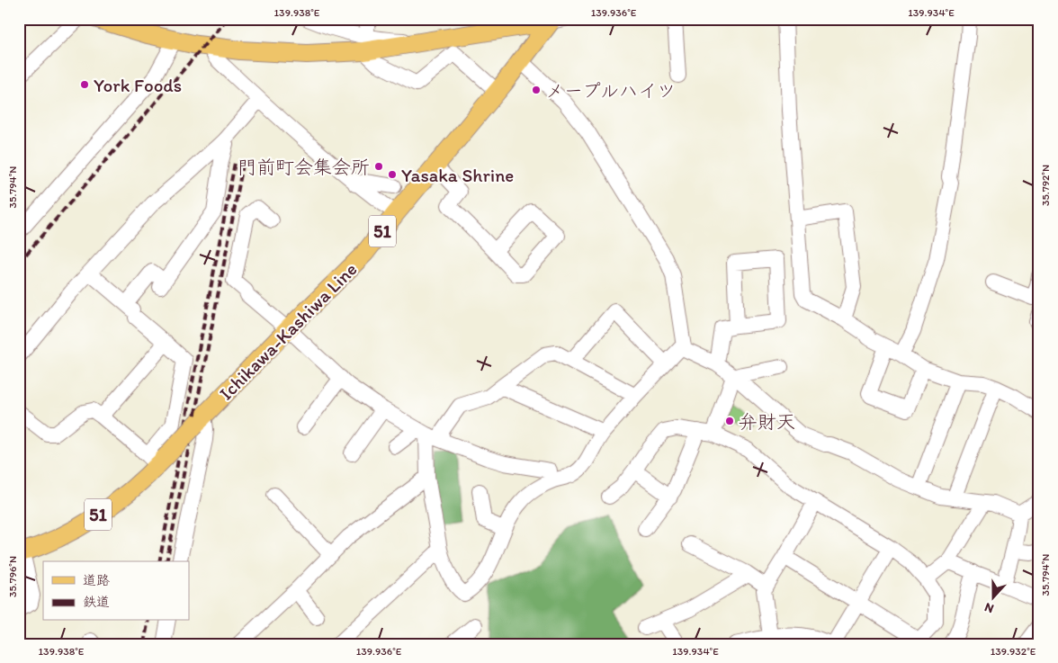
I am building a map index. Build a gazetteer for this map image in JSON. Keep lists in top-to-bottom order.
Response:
{
  "streets": {
    "main road": ["51", "Ichikawa-Kashiwa Line"]
  },
  "places": [
    "York Foods",
    "メープルハイツ",
    "門前町会集会所",
    "Yasaka Shrine",
    "弁財天"
  ],
  "legend": ["道路", "鉄道"],
  "north": "bottom",
  "coordinates": [
    "139.938°E",
    "139.936°E",
    "139.934°E",
    "35.792°N",
    "35.794°N",
    "35.796°N",
    "139.932°E"
  ]
}
